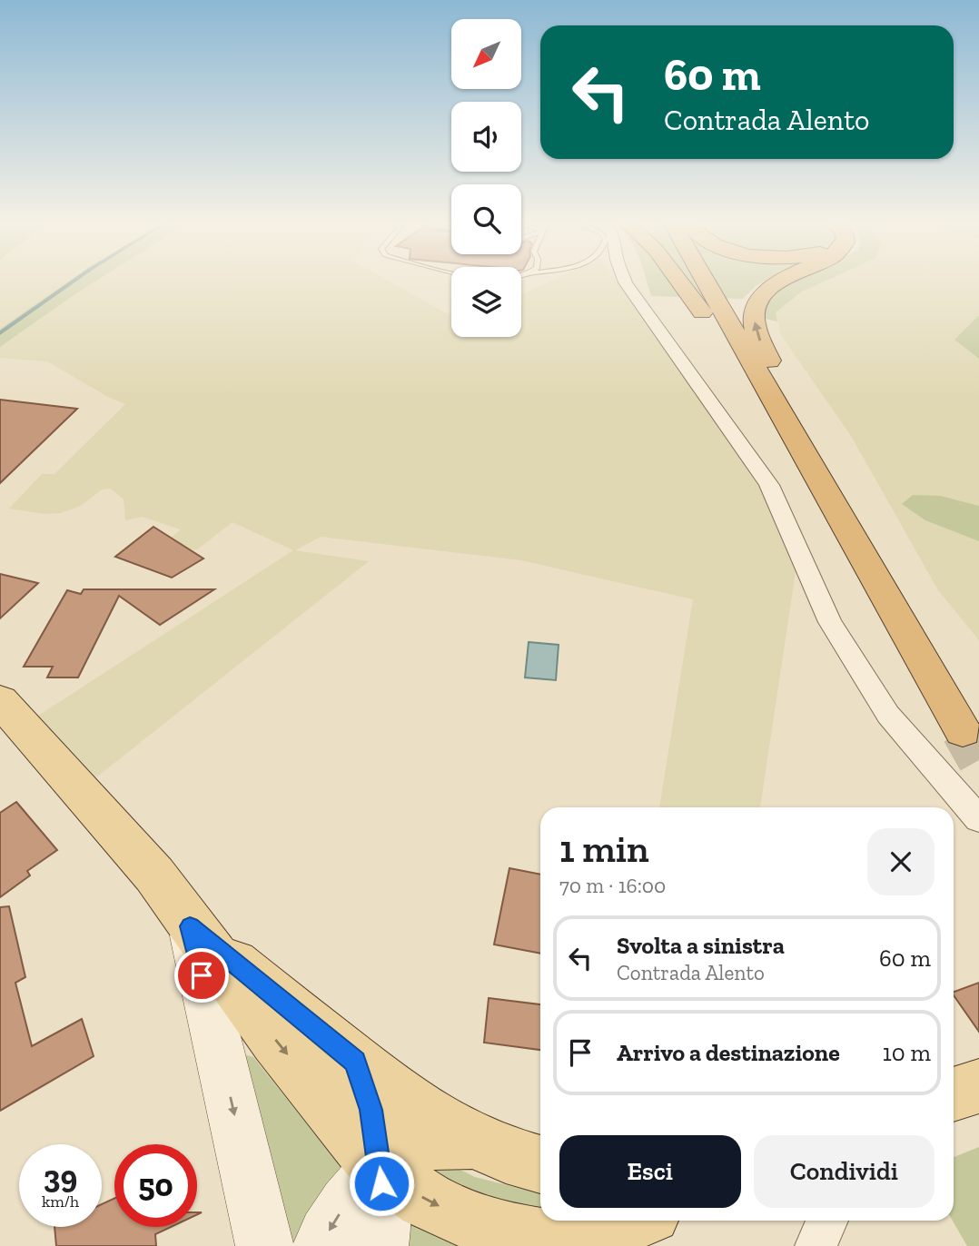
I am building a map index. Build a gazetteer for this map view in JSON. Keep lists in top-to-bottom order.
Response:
{
  "north": "bottom left",
  "page": {
    "turn": ["60 m", "Contrada Alento"],
    "heading": ["1 min", "70 m · 16:00"],
    "list": [
      {
        "name": "Svolta a sinistra",
        "note": "Contrada Alento",
        "value": "60 m"
      },
      {
        "name": "Arrivo a destinazione",
        "value": "10 m"
      }
    ],
    "buttons": ["Esci", "Condividi"],
    "speed": "39 km/h",
    "limit": "50"
  }
}
